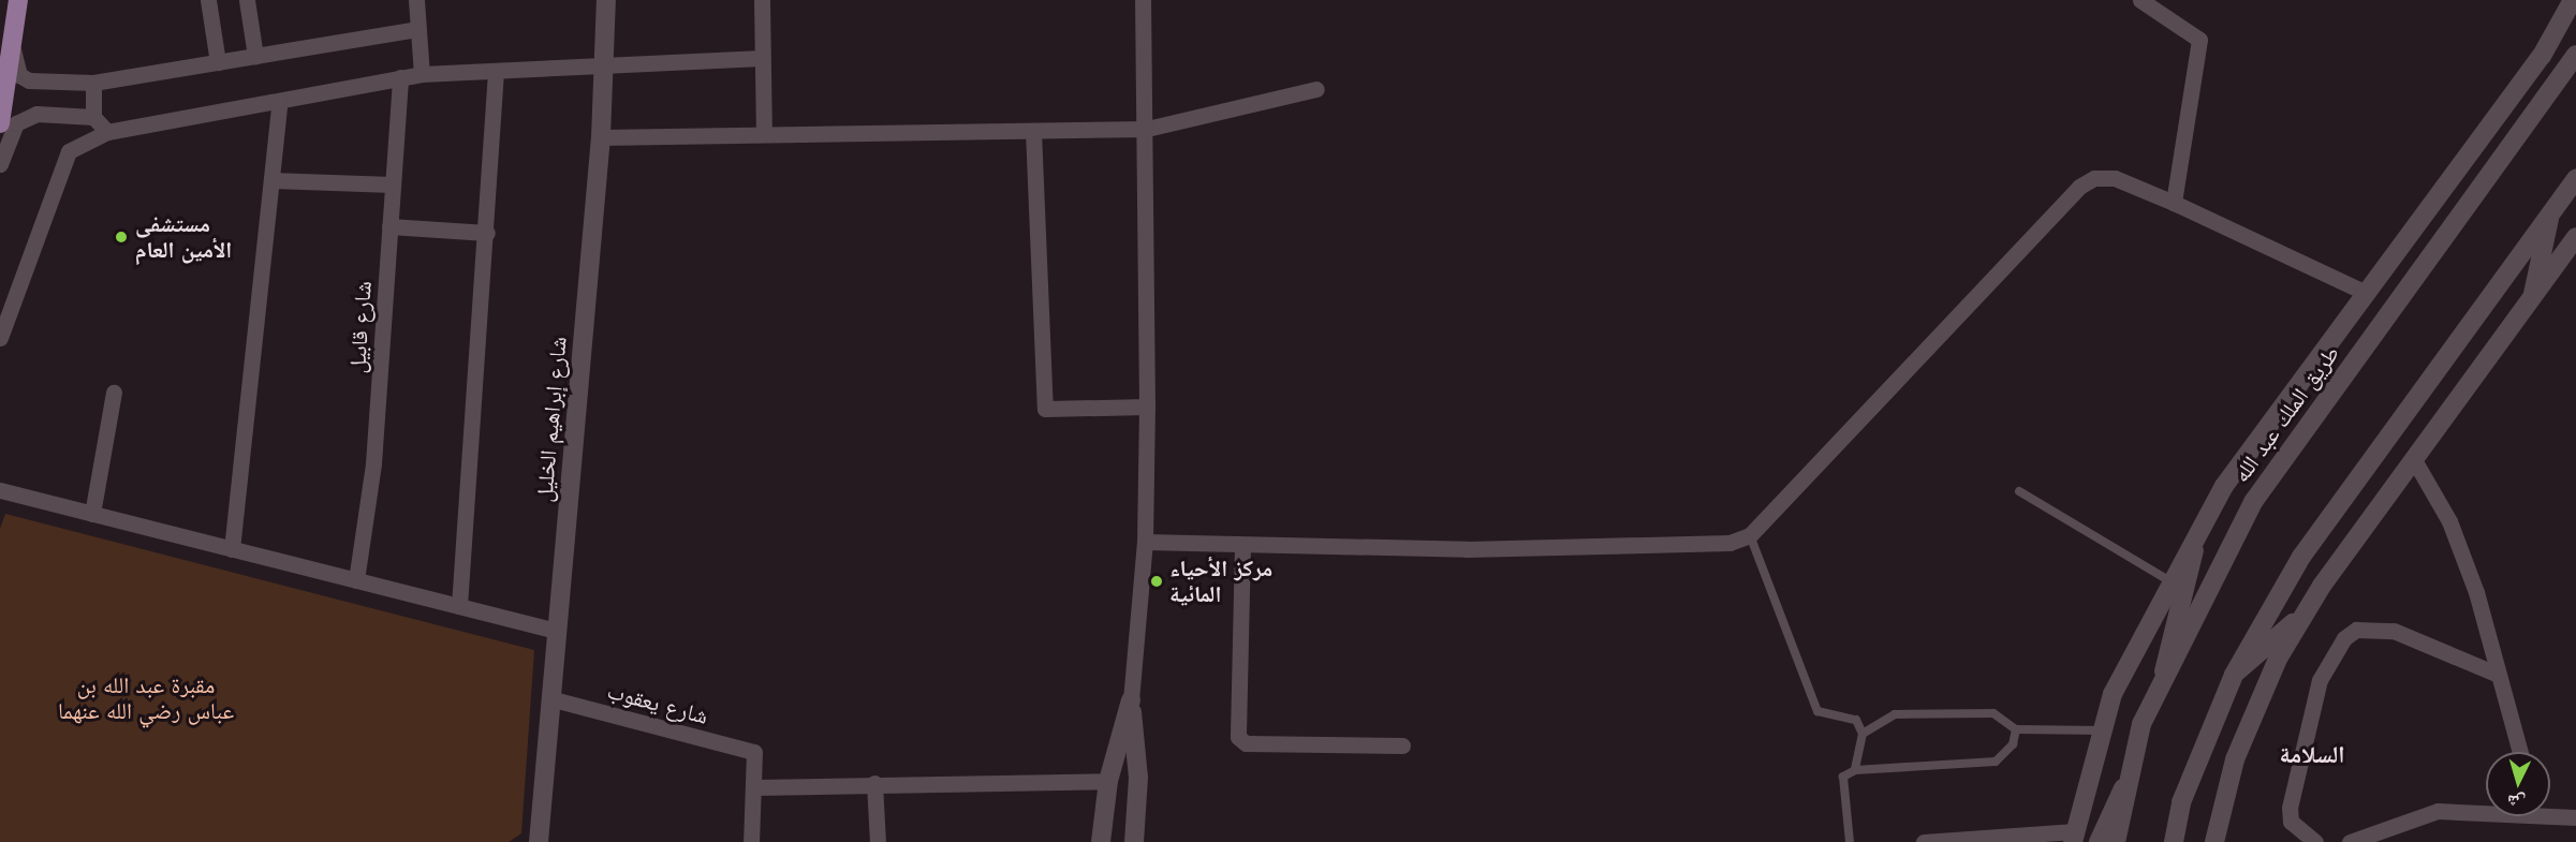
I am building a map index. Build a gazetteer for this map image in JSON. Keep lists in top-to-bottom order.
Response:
{
  "streets": {
    "street": [
      "شارع قابيل",
      "طريق الملك عبد الله",
      "شارع إبراهيم الخليل",
      "شارع يعقوب"
    ]
  },
  "crossings": [
    ["شارع إبراهيم الخليل", "شارع يعقوب"]
  ],
  "districts": ["السلامة"],
  "parks": ["مقبرة عبد الله بن عباس رضي الله عنهما"],
  "places": ["مستشفى الأمين العام", "مركز الأحياء المائية"],
  "north": "bottom"
}
